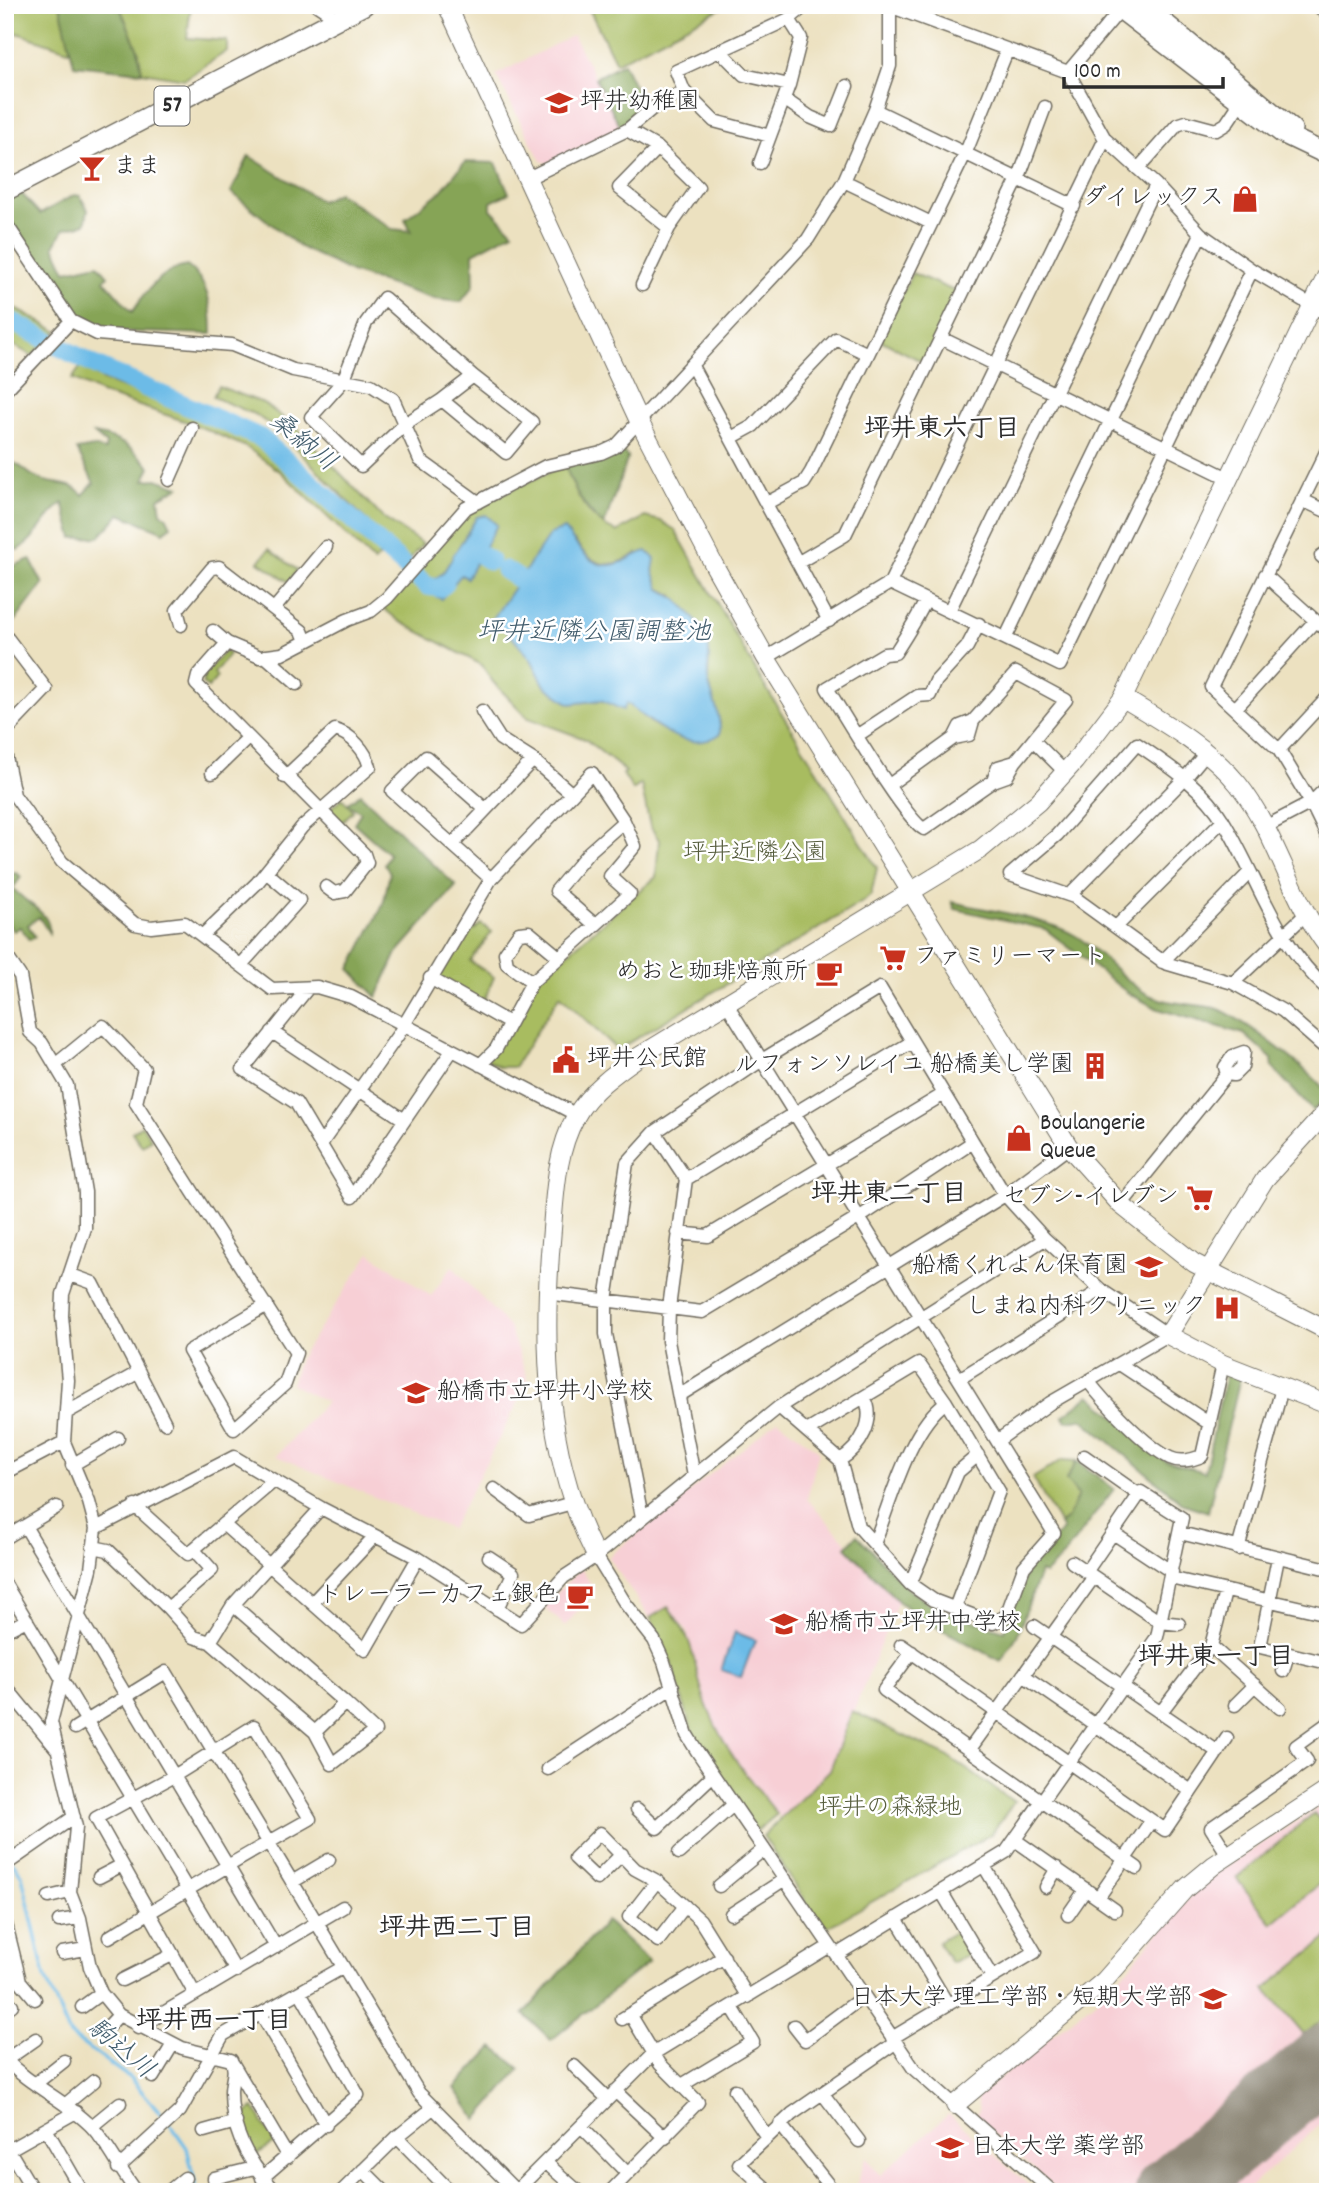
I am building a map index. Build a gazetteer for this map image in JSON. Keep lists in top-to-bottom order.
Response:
{
  "streets": {
    "main road": ["57"]
  },
  "districts": [
    "坪井東六丁目",
    "坪井東二丁目",
    "坪井東一丁目",
    "坪井西二丁目",
    "坪井西一丁目"
  ],
  "water": ["桑納川", "坪井近隣公園調整池", "駒込川"],
  "parks": ["坪井近隣公園", "坪井の森緑地"],
  "places": {
    "school or university": [
      "坪井幼稚園",
      "船橋くれよん保育園",
      "船橋市立坪井小学校",
      "船橋市立坪井中学校",
      "日本大学 理工学部・短期大学部",
      "日本大学 薬学部"
    ],
    "bar": ["まま"],
    "shop": ["ダイレックス", "Boulangerie Queue"],
    "supermarket": ["ファミリーマート", "セブン-イレブン"],
    "cafe": ["めおと珈琲焙煎所", "トレーラーカフェ銀色"],
    "public building": ["坪井公民館"],
    "building": ["ルフォンソレイユ 船橋美し学園"],
    "hospital": ["しまね内科クリニック"]
  },
  "scale_bar": "100 m"
}
